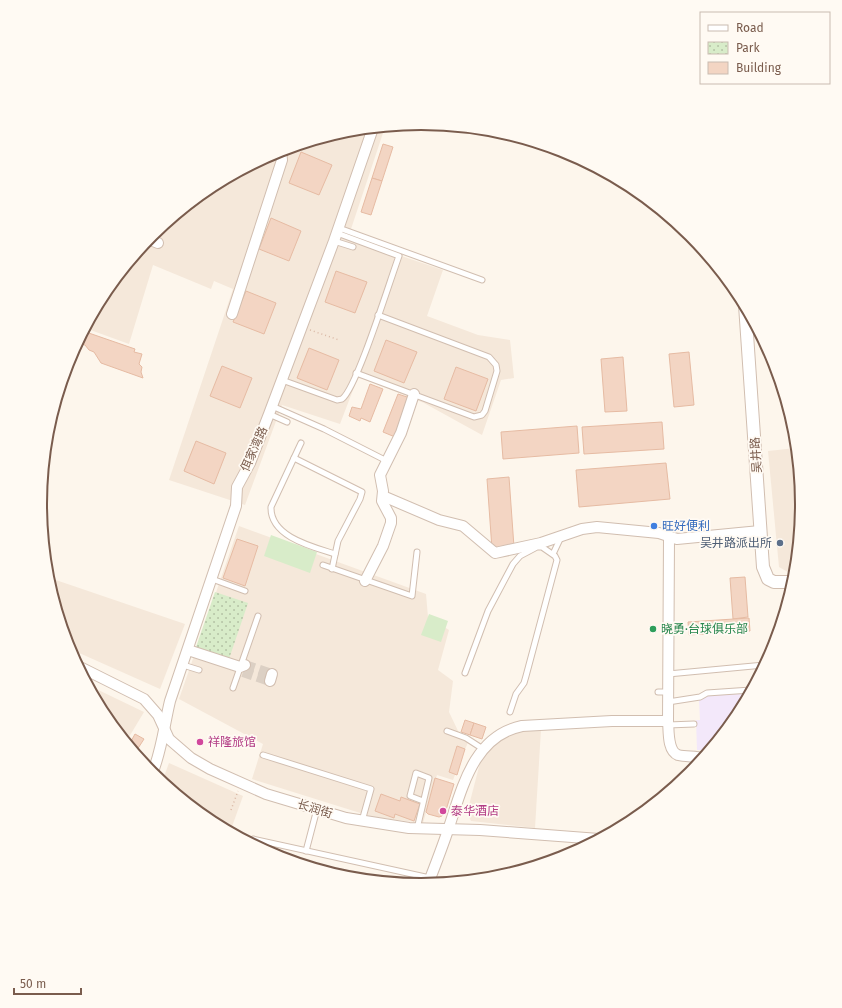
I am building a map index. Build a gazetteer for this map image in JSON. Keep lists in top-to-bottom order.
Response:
{
  "streets": {
    "street": ["佴家湾路", "吴井路", "长润街"]
  },
  "crossings": [
    ["佴家湾路", "长润街"]
  ],
  "places": [
    "旺好便利",
    "吴井路派出所",
    "晓勇·台球俱乐部",
    "祥隆旅馆",
    "泰华酒店"
  ],
  "legend": ["Road", "Park", "Building"],
  "scale_bar": "50 m"
}
